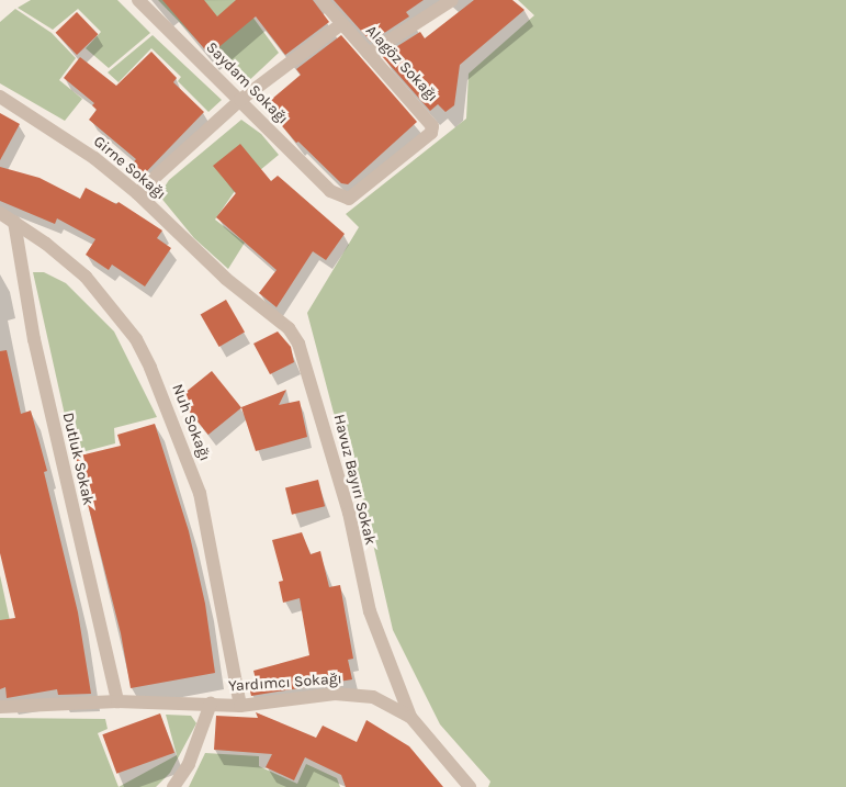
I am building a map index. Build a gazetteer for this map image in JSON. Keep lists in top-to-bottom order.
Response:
{
  "streets": {
    "street": [
      "Alagöz Sokağı",
      "Saydam Sokağı",
      "Girne Sokağı",
      "Nuh Sokağı",
      "Dutluk Sokak",
      "Havuz Bayırı Sokak",
      "Yardımcı Sokağı"
    ]
  },
  "crossings": [
    ["Alagöz Sokağı", "Saydam Sokağı"],
    ["Girne Sokağı", "Havuz Bayırı Sokak"],
    ["Nuh Sokağı", "Dutluk Sokak"],
    ["Nuh Sokağı", "Yardımcı Sokağı"],
    ["Dutluk Sokak", "Yardımcı Sokağı"],
    ["Havuz Bayırı Sokak", "Yardımcı Sokağı"]
  ]
}
